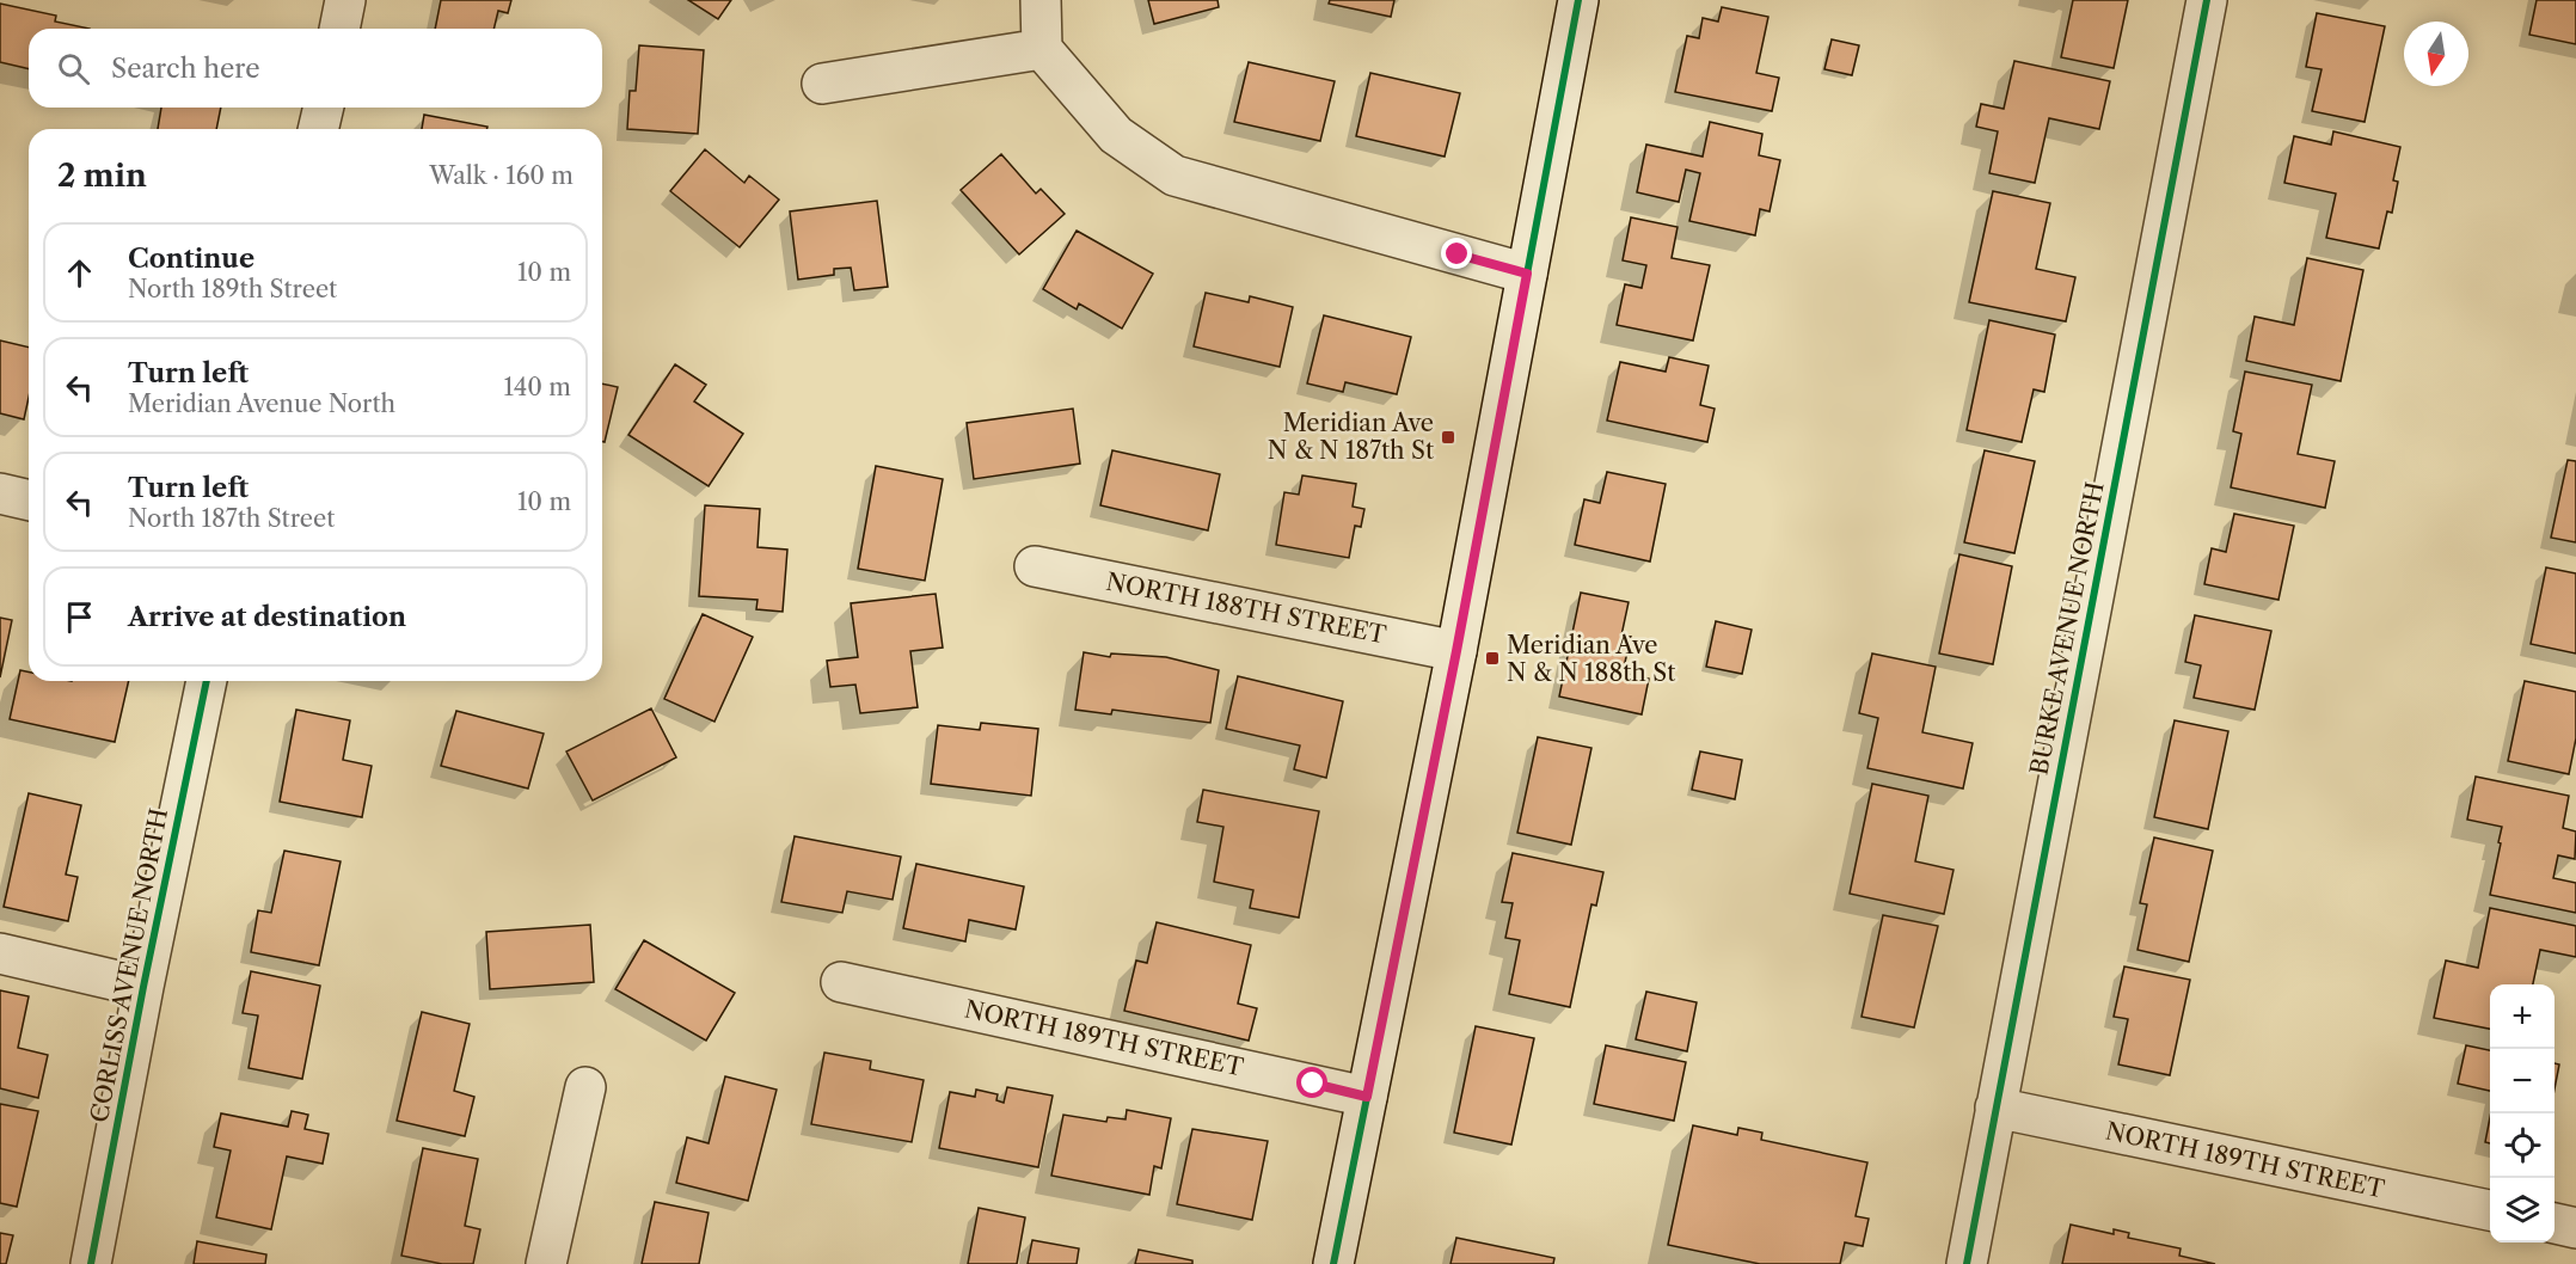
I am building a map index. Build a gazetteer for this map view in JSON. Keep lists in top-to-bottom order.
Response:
{
  "streets": {
    "street": [
      "NORTH 188TH STREET",
      "BURKE AVENUE NORTH",
      "CORLISS AVENUE NORTH",
      "NORTH 189TH STREET"
    ]
  },
  "crossings": [
    ["BURKE AVENUE NORTH", "NORTH 189TH STREET"]
  ],
  "places": {
    "transit": ["Meridian Ave N & N 187th St", "Meridian Ave N & N 188th St"]
  },
  "north": "bottom",
  "page": {
    "search": "Search here",
    "heading": ["2 min", "Walk · 160 m"],
    "list": [
      ["Continue", "North 189th Street", "10 m"],
      ["Turn left", "Meridian Avenue North", "140 m"],
      ["Turn left", "North 187th Street", "10 m"],
      "Arrive at destination"
    ],
    "map_buttons": ["+", "−"]
  }
}
